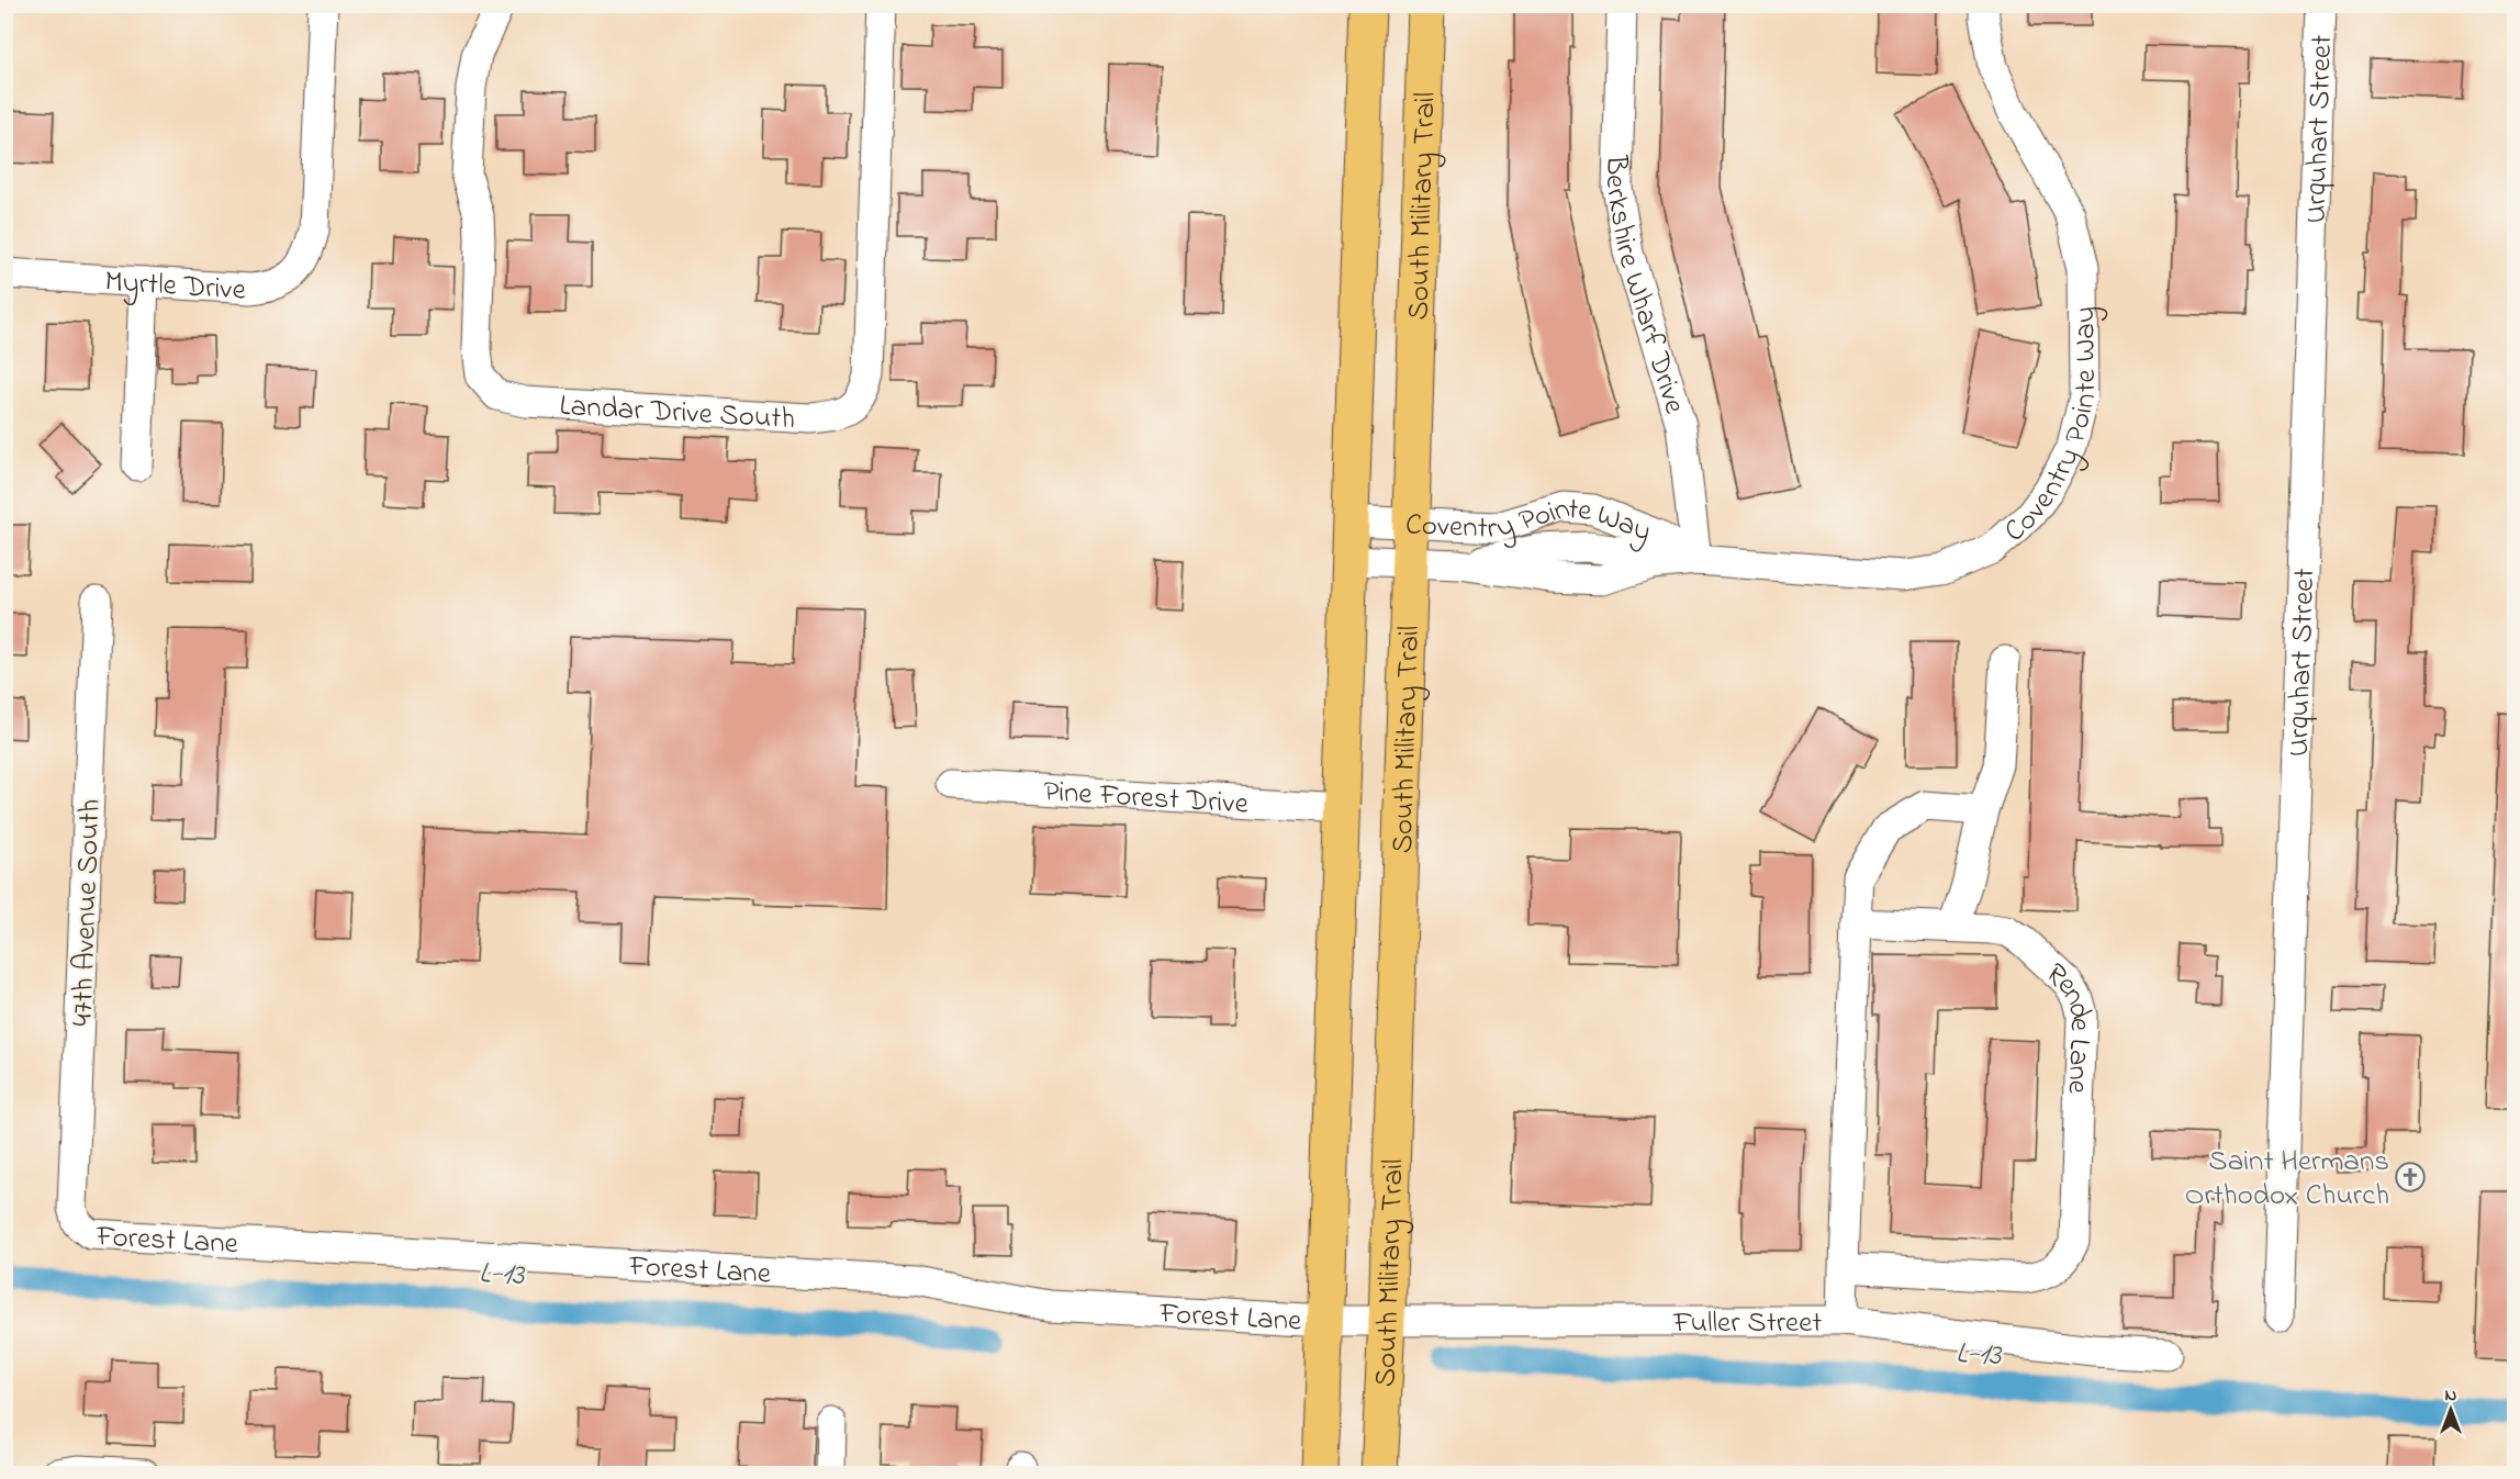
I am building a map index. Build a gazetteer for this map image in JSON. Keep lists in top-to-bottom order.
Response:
{
  "streets": {
    "main road": ["South Military Trail"],
    "street": [
      "Urquhart Street",
      "Myrtle Drive",
      "Berkshire Wharf Drive",
      "Landar Drive South",
      "Coventry Pointe Way",
      "Pine Forest Drive",
      "47th Avenue South",
      "Rende Lane",
      "Forest Lane",
      "Fuller Street"
    ]
  },
  "crossings": [
    ["South Military Trail", "Coventry Pointe Way"],
    ["South Military Trail", "Pine Forest Drive"],
    ["South Military Trail", "Forest Lane"],
    ["South Military Trail", "Fuller Street"],
    ["Berkshire Wharf Drive", "Coventry Pointe Way"],
    ["47th Avenue South", "Forest Lane"],
    ["Forest Lane", "Fuller Street"]
  ],
  "water": ["L-13"],
  "places": {
    "church": ["Saint Hermans Orthodox Church"]
  },
  "north": "top"
}
